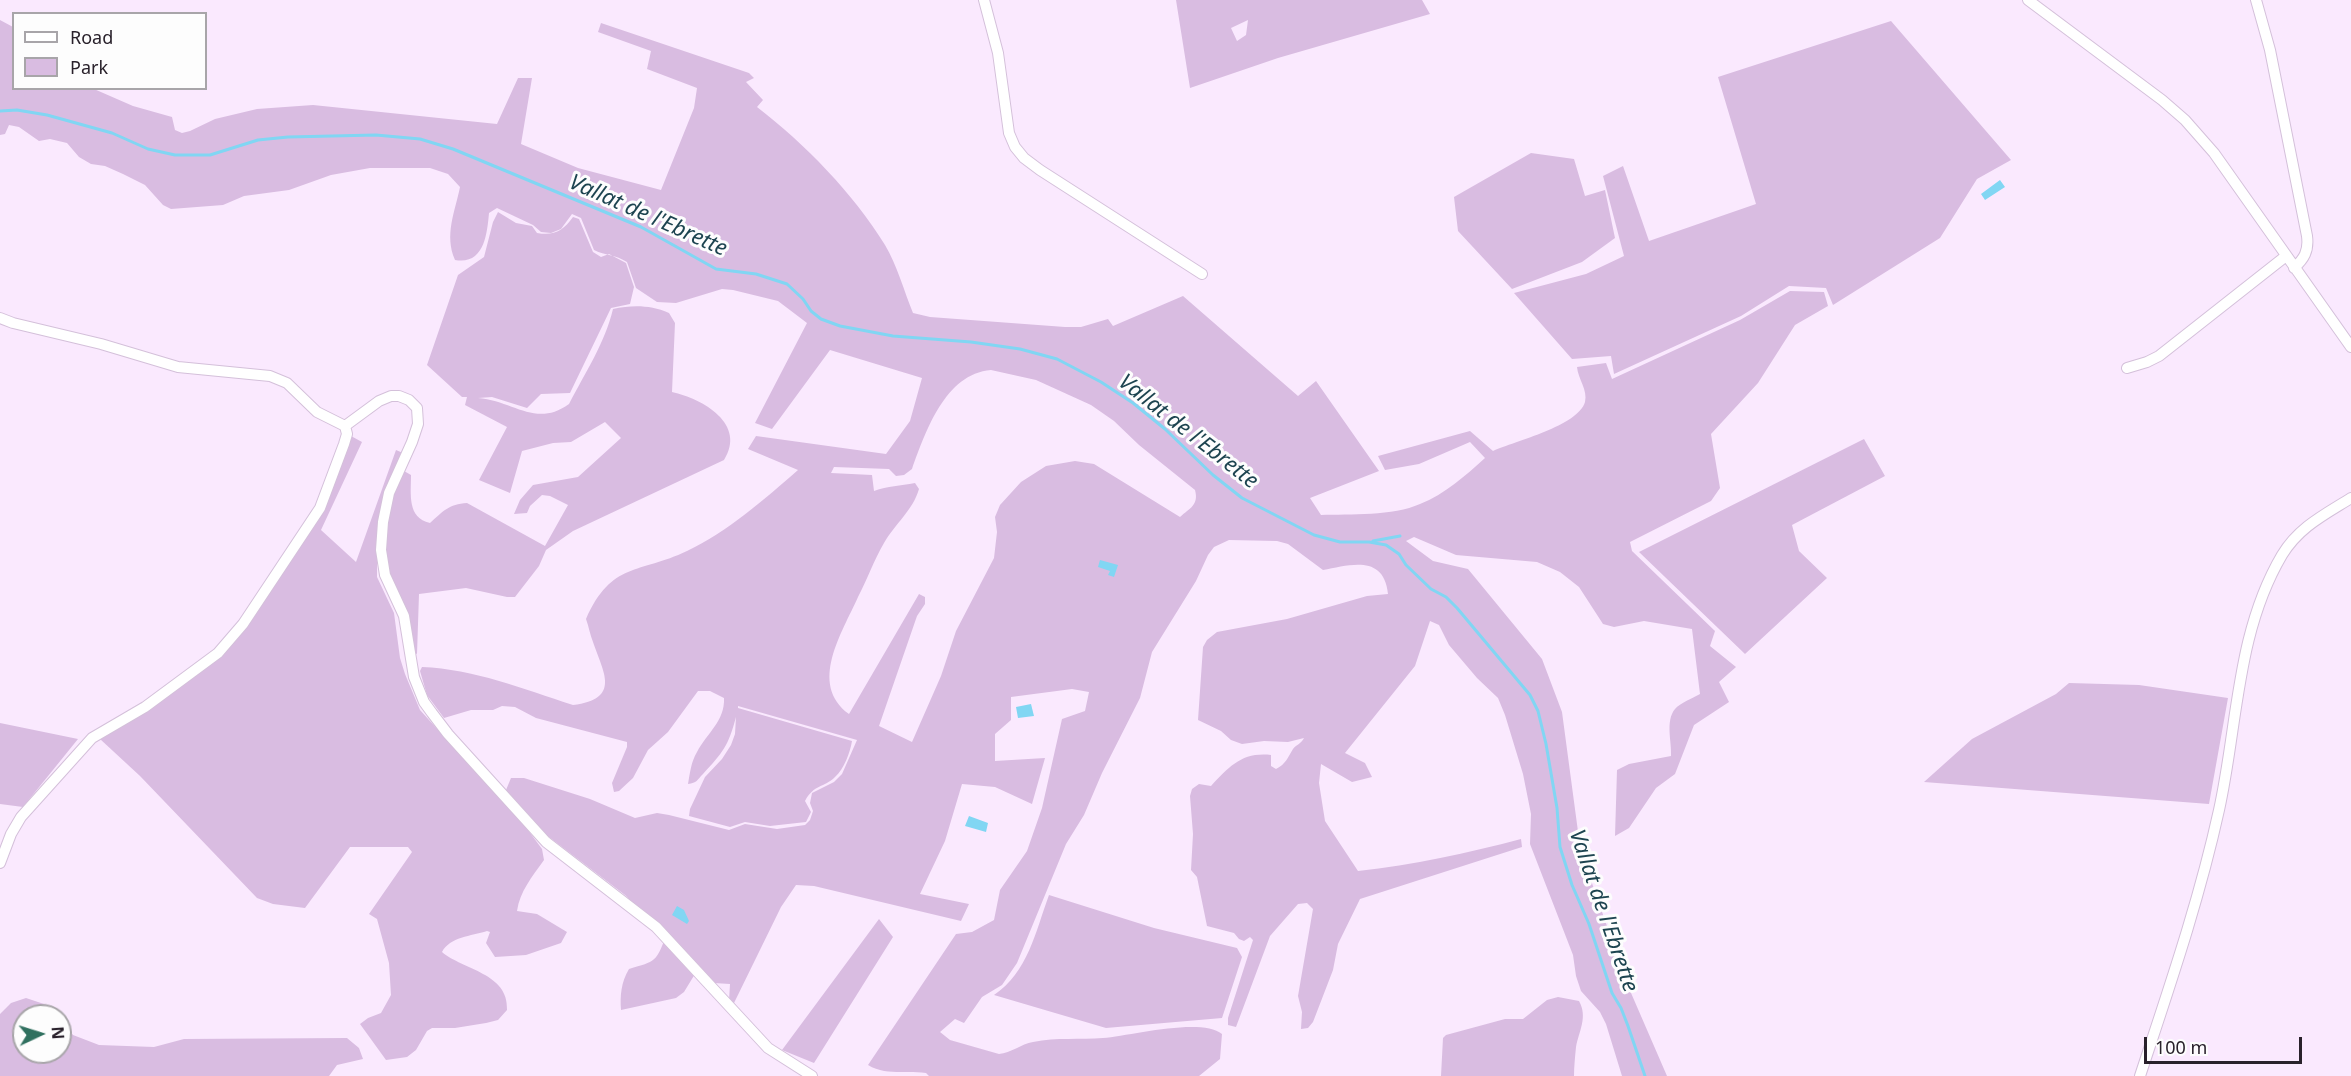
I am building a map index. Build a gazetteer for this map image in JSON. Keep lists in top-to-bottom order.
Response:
{
  "water": ["Vallat de l'Ebrette"],
  "legend": ["Road", "Park"],
  "scale_bar": "100 m",
  "north": "right"
}
